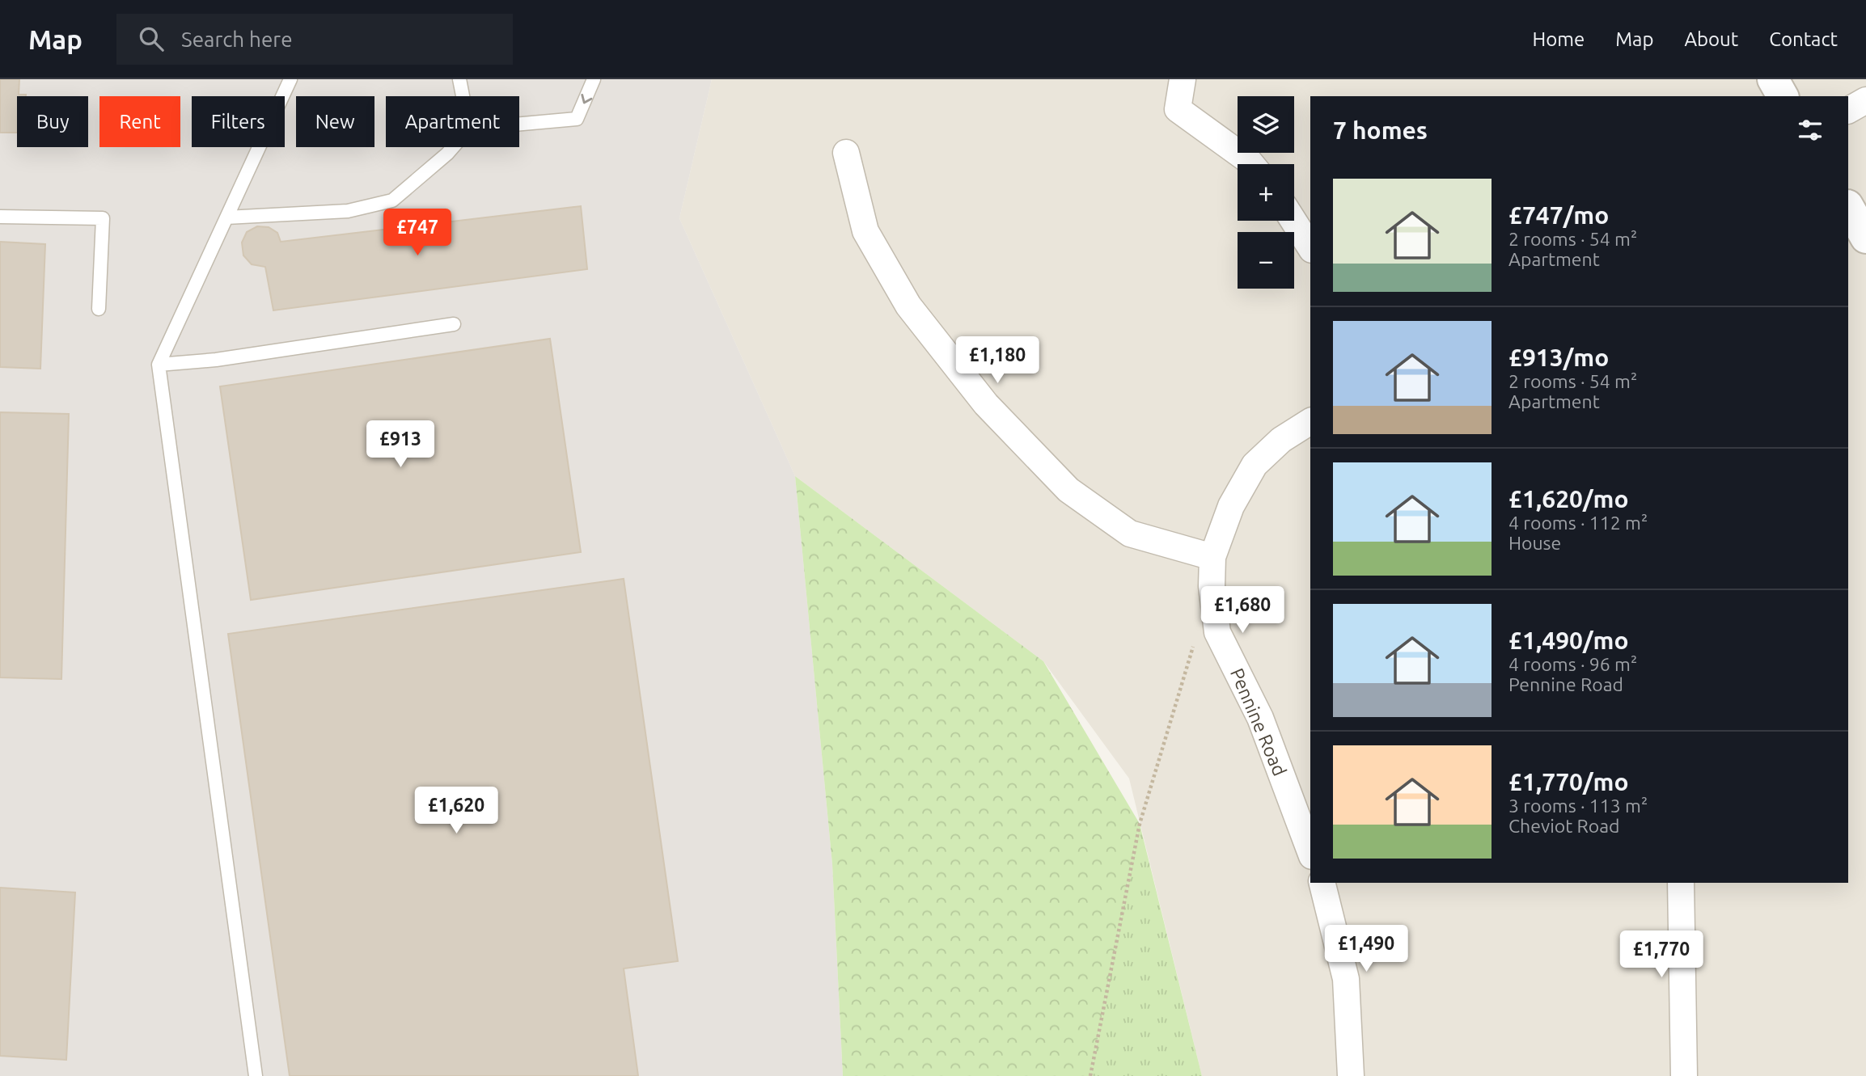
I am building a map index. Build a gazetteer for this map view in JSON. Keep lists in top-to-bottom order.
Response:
{
  "streets": {
    "street": ["Pennine Road"]
  },
  "page": {
    "header": "Map",
    "search": "Search here",
    "nav": [
      "Home",
      "Map",
      "About",
      "Contact"
    ],
    "map_buttons": ["+", "−"],
    "chip": [
      "Buy",
      "Rent",
      "Filters",
      "New",
      "Apartment"
    ],
    "heading": "7 homes",
    "list": [
      {
        "name": "£747/mo",
        "note": "2 rooms · 54 m² · Apartment"
      },
      {
        "name": "£913/mo",
        "note": "2 rooms · 54 m² · Apartment"
      },
      {
        "name": "£1,620/mo",
        "note": "4 rooms · 112 m² · House"
      },
      {
        "name": "£1,490/mo",
        "note": "4 rooms · 96 m² · Pennine Road"
      },
      {
        "name": "£1,770/mo",
        "note": "3 rooms · 113 m² · Cheviot Road"
      }
    ],
    "price": [
      "£747",
      "£1,180",
      "£913",
      "£1,680",
      "£1,620",
      "£1,490",
      "£1,770"
    ]
  }
}
